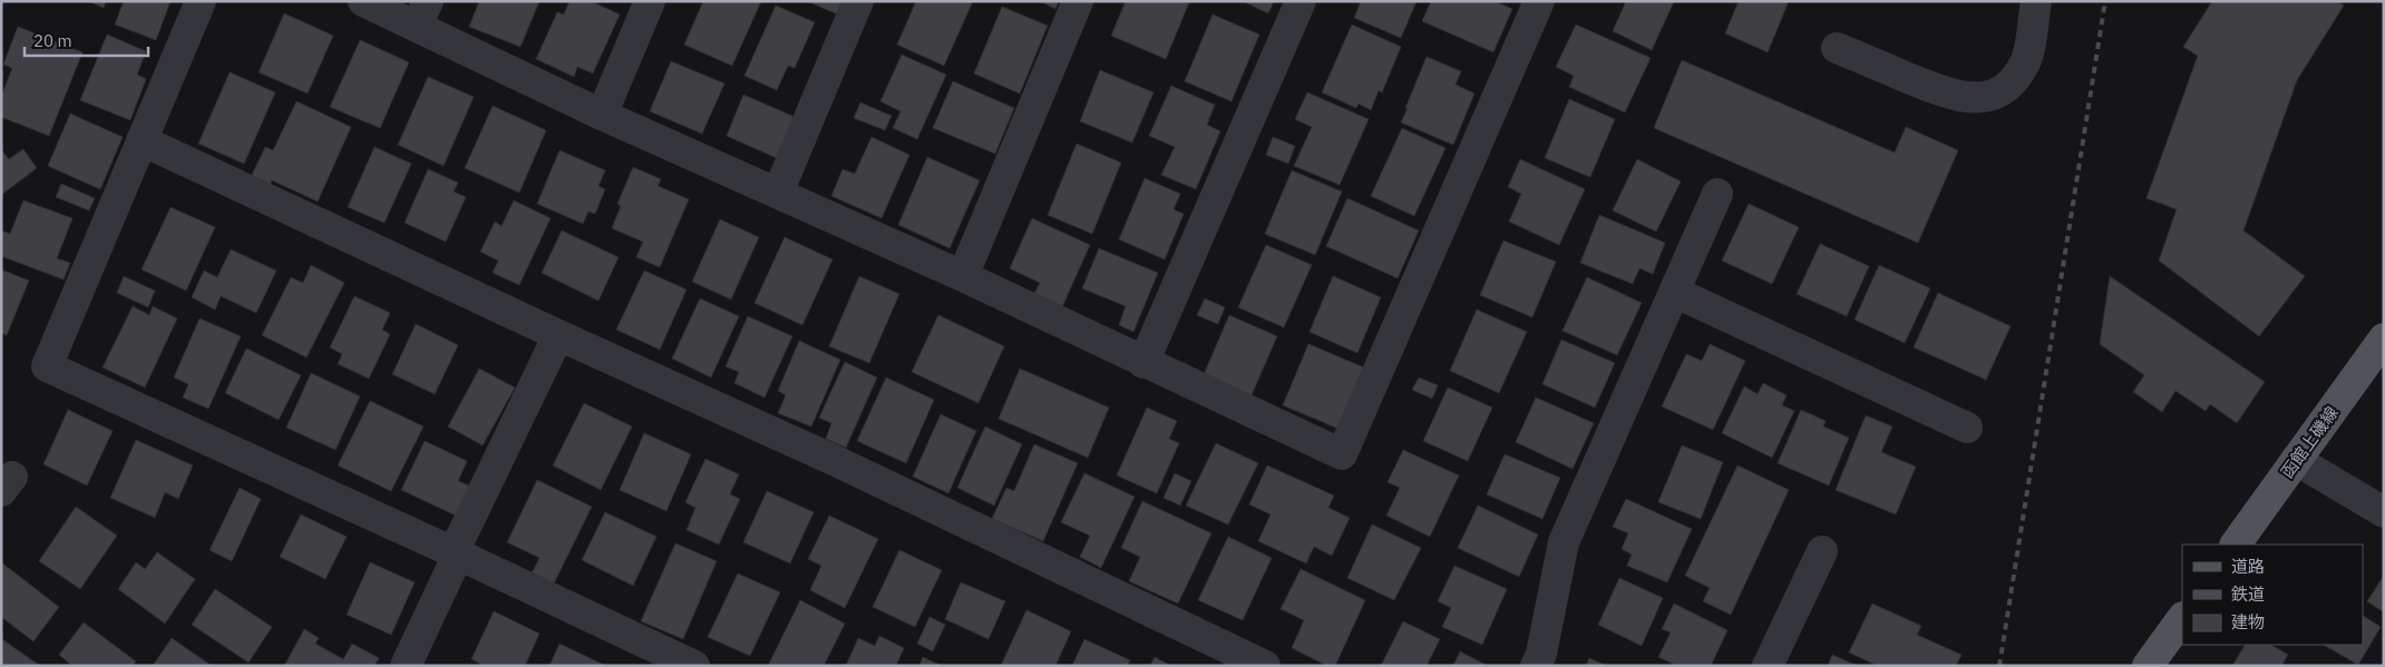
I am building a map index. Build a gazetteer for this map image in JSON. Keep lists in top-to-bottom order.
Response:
{
  "streets": {
    "main road": ["函館上磯線"]
  },
  "legend": ["道路", "鉄道", "建物"],
  "scale_bar": "20 m"
}
